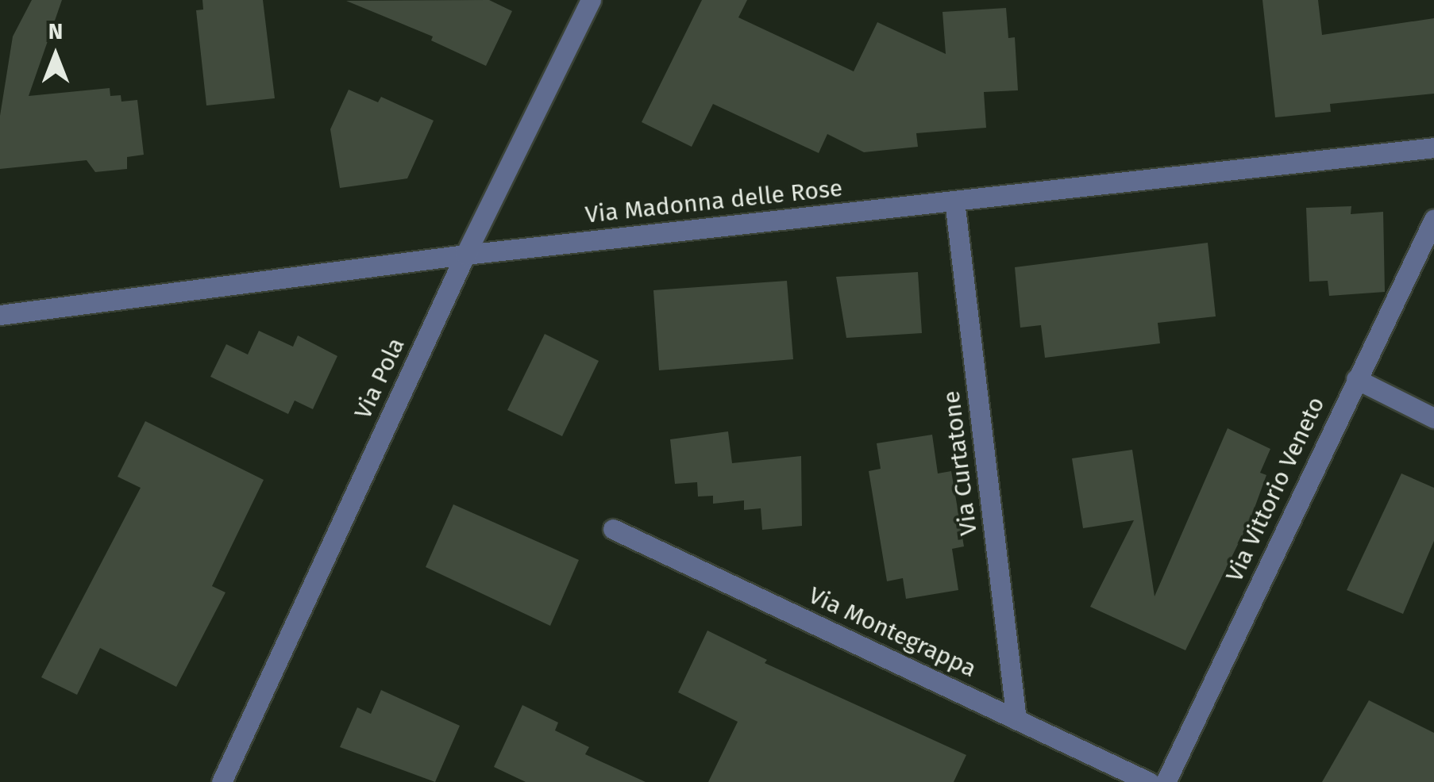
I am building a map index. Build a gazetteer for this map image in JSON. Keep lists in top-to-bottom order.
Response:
{
  "streets": {
    "street": [
      "Via Madonna delle Rose",
      "Via Pola",
      "Via Curtatone",
      "Via Vittorio Veneto",
      "Via Montegrappa"
    ]
  },
  "crossings": [
    ["Via Madonna delle Rose", "Via Pola"],
    ["Via Madonna delle Rose", "Via Curtatone"],
    ["Via Curtatone", "Via Montegrappa"]
  ],
  "north": "top"
}
